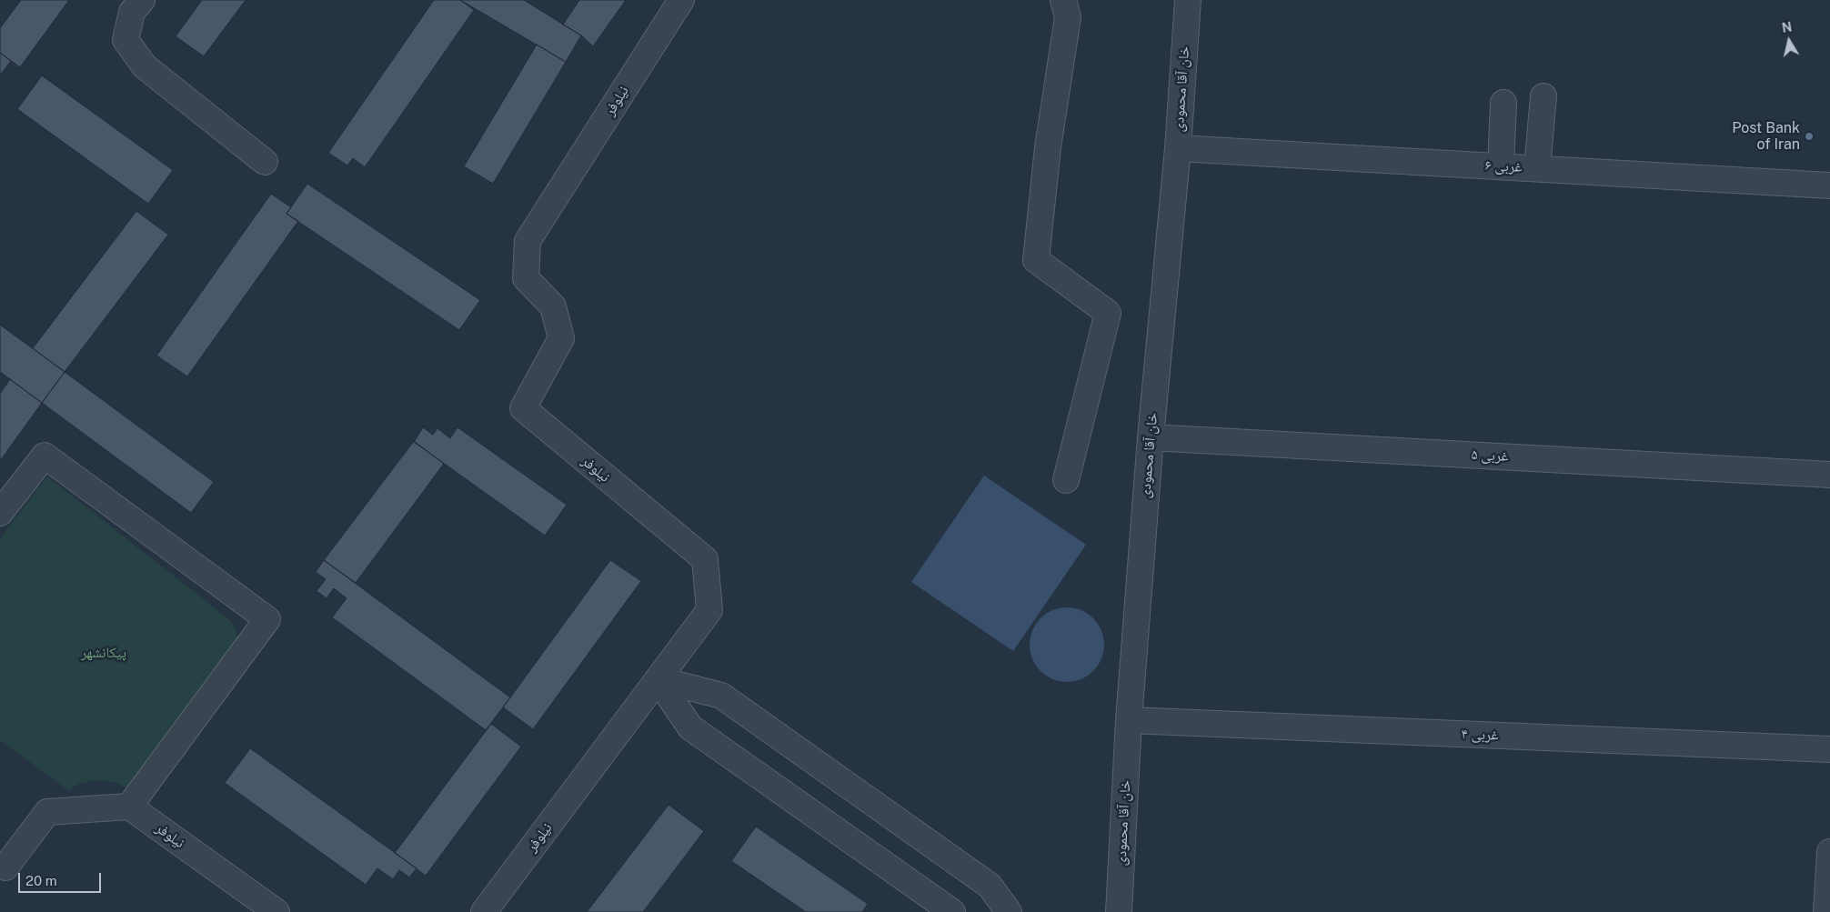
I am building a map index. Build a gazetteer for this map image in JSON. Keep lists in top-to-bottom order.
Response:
{
  "streets": {
    "street": [
      "خان آقا محمودی",
      "نیلوفر",
      "۶ غربی",
      "۵ غربی",
      "۴ غربی"
    ]
  },
  "crossings": [
    ["خان آقا محمودی", "۶ غربی"],
    ["خان آقا محمودی", "۵ غربی"],
    ["خان آقا محمودی", "۴ غربی"]
  ],
  "parks": ["پیکانشهر"],
  "places": ["Post Bank of Iran"],
  "scale_bar": "20 m",
  "north": "top"
}
